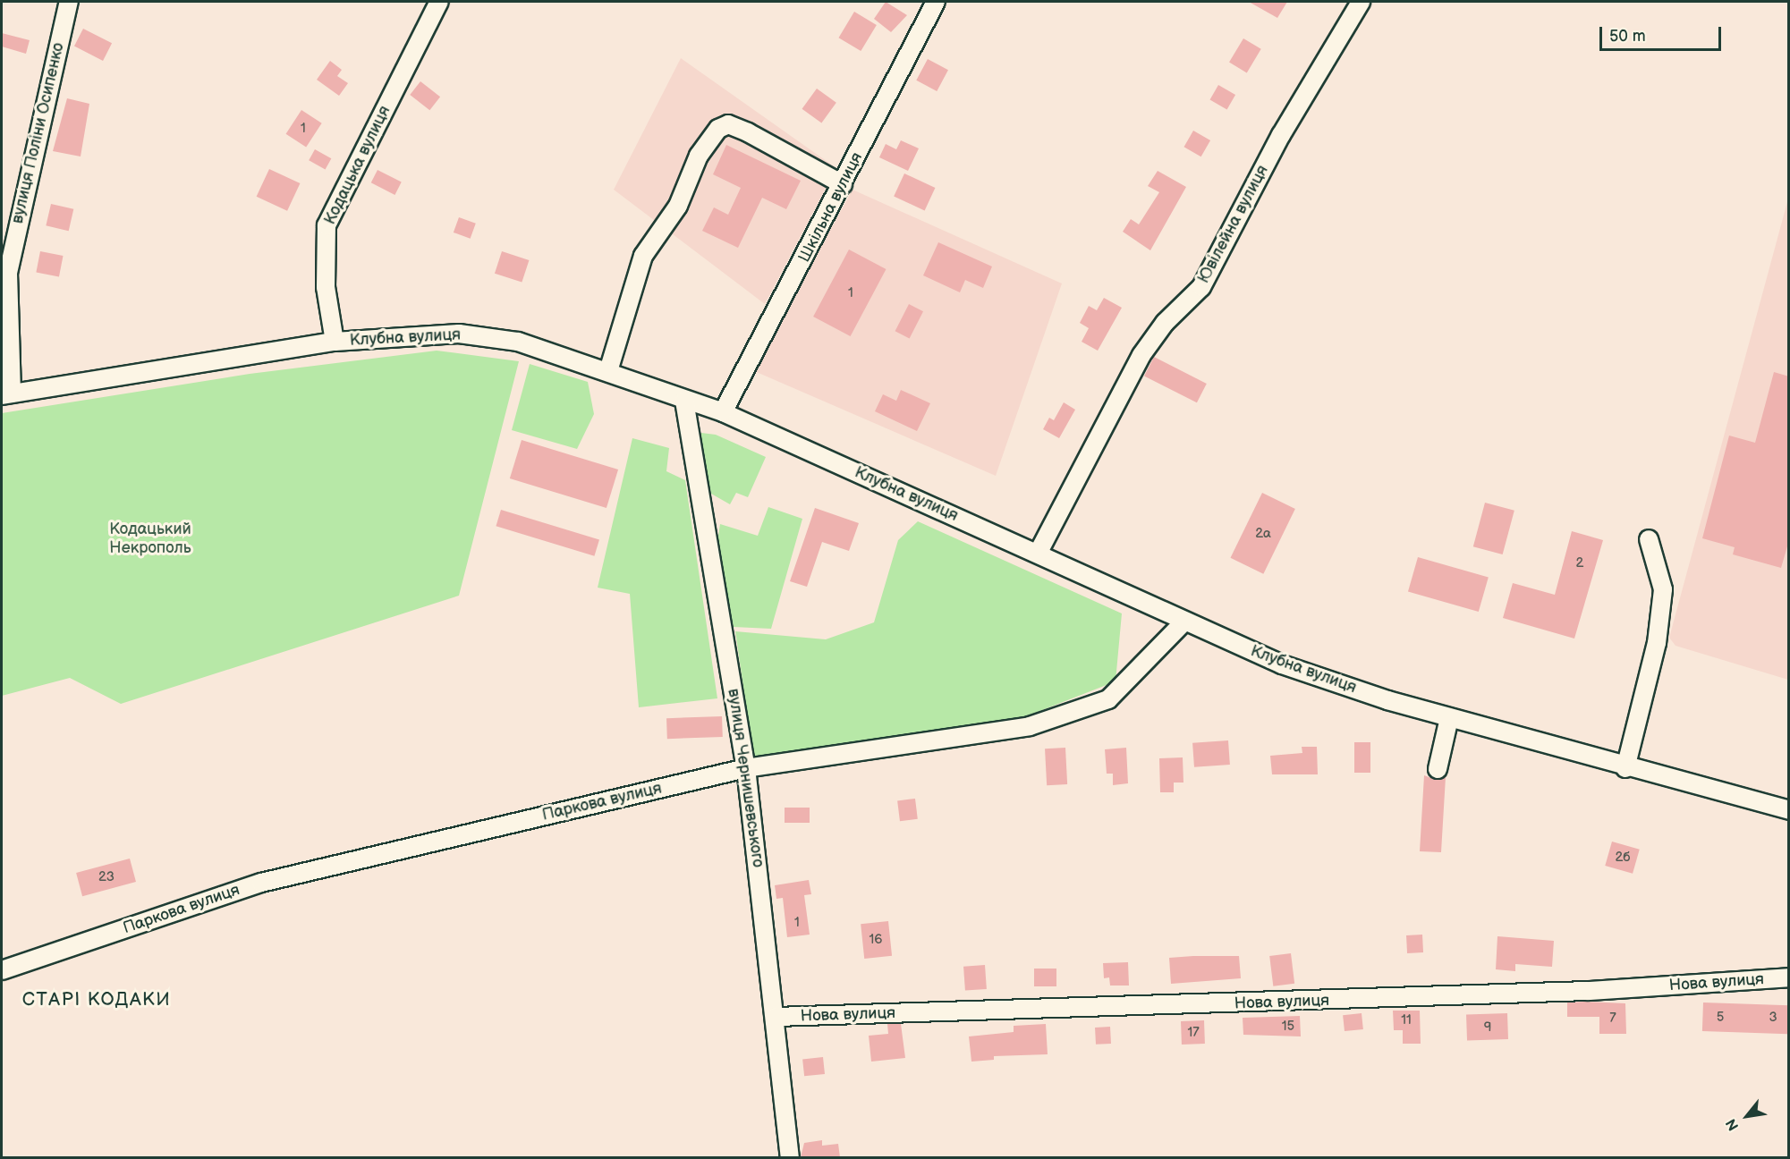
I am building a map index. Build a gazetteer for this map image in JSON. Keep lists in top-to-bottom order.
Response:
{
  "streets": {
    "street": [
      "вулиця Поліни Осипенко",
      "Кодацька вулиця",
      "Шкільна вулиця",
      "Ювілейна вулиця",
      "Клубна вулиця",
      "вулиця Чернишевського",
      "Паркова вулиця",
      "Нова вулиця"
    ]
  },
  "crossings": [
    ["вулиця Поліни Осипенко", "Клубна вулиця"],
    ["Кодацька вулиця", "Клубна вулиця"],
    ["Шкільна вулиця", "Клубна вулиця"],
    ["Ювілейна вулиця", "Клубна вулиця"],
    ["Клубна вулиця", "вулиця Чернишевського"],
    ["Клубна вулиця", "Паркова вулиця"],
    ["вулиця Чернишевського", "Паркова вулиця"],
    ["вулиця Чернишевського", "Нова вулиця"]
  ],
  "districts": ["СТАРІ КОДАКИ"],
  "parks": ["Кодацький Некрополь"],
  "house_numbers": [
    "1",
    "1",
    "2а",
    "2",
    "2б",
    "23",
    "1",
    "16",
    "5",
    "3",
    "7",
    "11",
    "15",
    "9",
    "17"
  ],
  "scale_bar": "50 m",
  "north": "bottom left"
}
